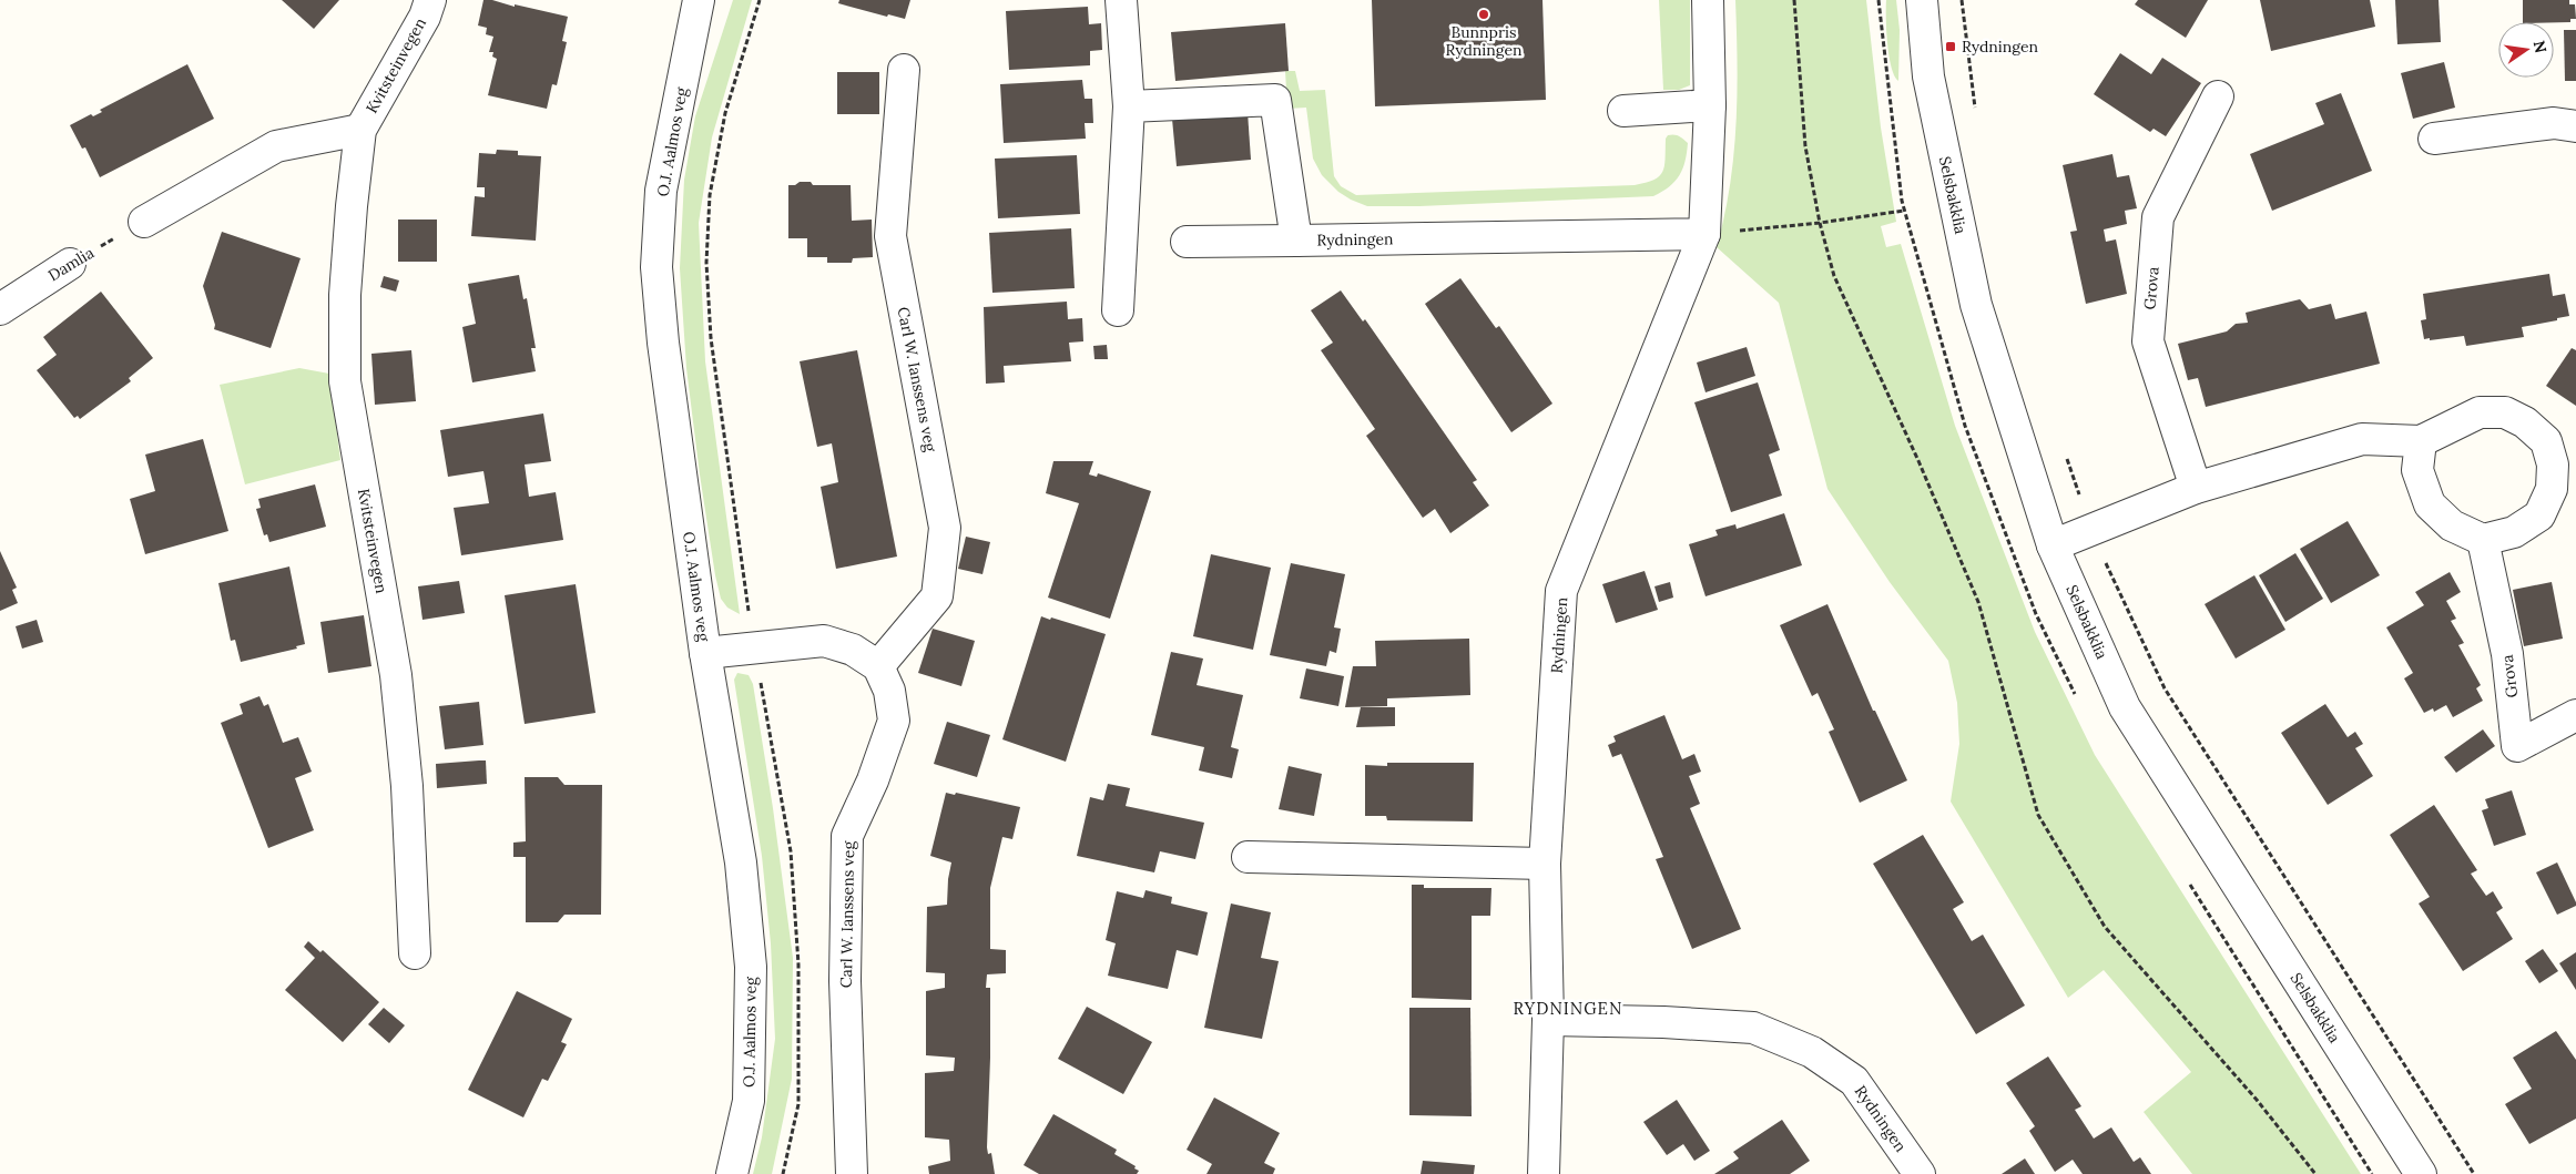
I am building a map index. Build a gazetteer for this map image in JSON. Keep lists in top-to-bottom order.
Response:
{
  "streets": {
    "street": [
      "Kvitsteinvegen",
      "O.J. Aalmos veg",
      "Selsbakklia",
      "Rydningen",
      "Damlia",
      "Grova",
      "Carl W. Ianssens veg"
    ]
  },
  "crossings": [
    ["Kvitsteinvegen", "Damlia"]
  ],
  "districts": ["RYDNINGEN"],
  "places": {
    "other": ["Bunnpris Rydningen"],
    "transit": ["Rydningen"]
  },
  "north": "right"
}
